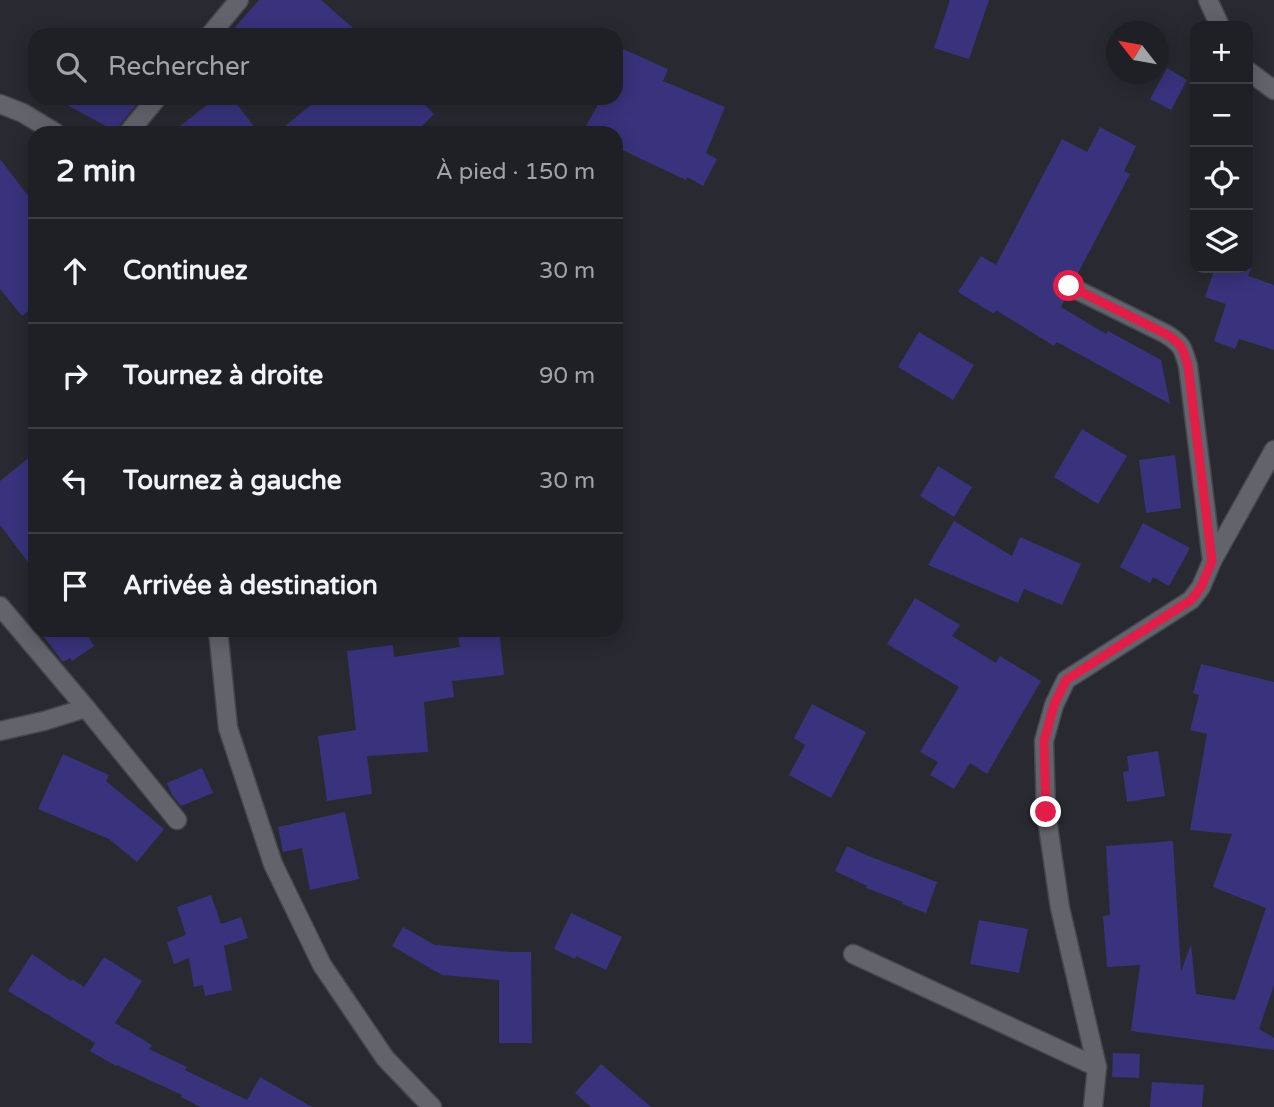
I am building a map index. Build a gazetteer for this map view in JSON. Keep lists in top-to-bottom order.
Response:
{
  "north": "top left",
  "page": {
    "map_buttons": ["+", "−"],
    "search": "Rechercher",
    "heading": ["2 min", "À pied · 150 m"],
    "list": [
      ["Continuez", "30 m"],
      ["Tournez à droite", "90 m"],
      ["Tournez à gauche", "30 m"],
      "Arrivée à destination"
    ]
  }
}
